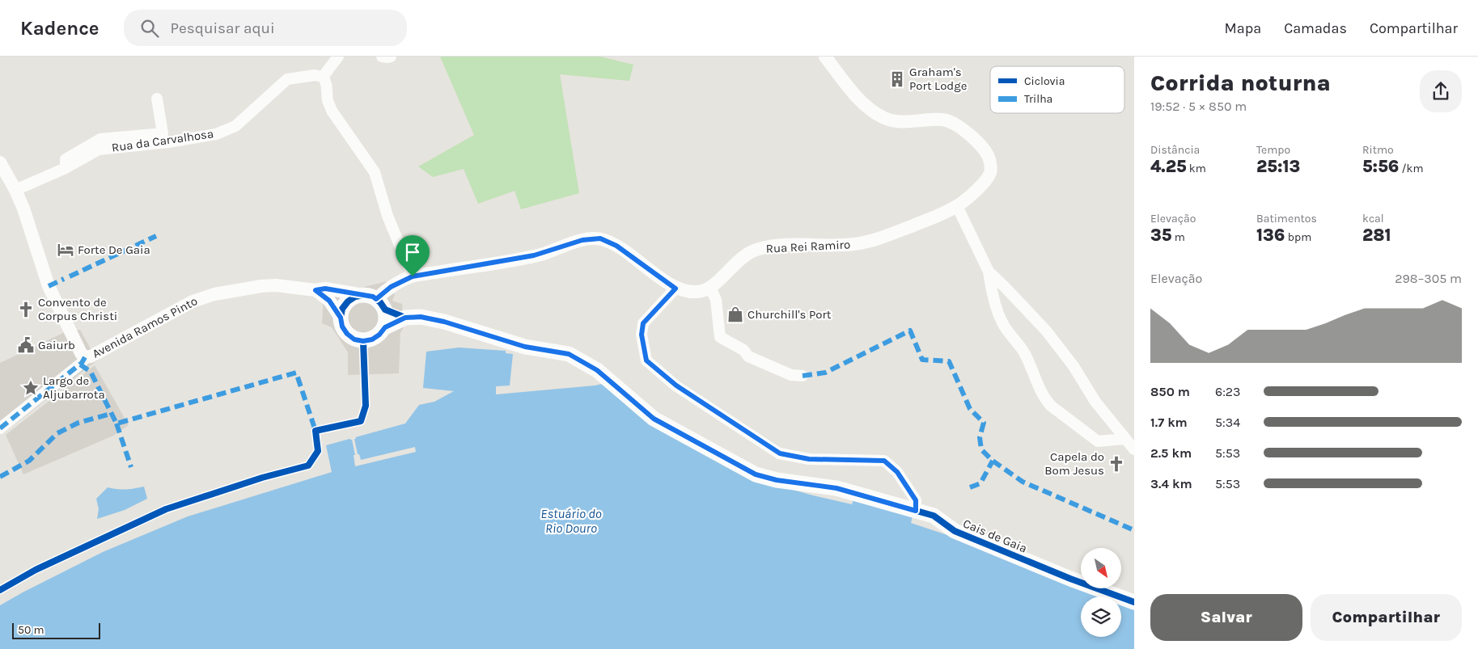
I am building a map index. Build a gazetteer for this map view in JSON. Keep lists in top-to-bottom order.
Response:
{
  "streets": {
    "main road": ["Cais de Gaia"],
    "street": ["Rua da Carvalhosa", "Rua Rei Ramiro", "Avenida Ramos Pinto"]
  },
  "crossings": [
    ["Avenida Ramos Pinto", "Cais de Gaia"]
  ],
  "water": ["Estuário do Rio Douro"],
  "places": {
    "building": ["Graham's Port Lodge"],
    "hotel": ["Forte De Gaia"],
    "church": ["Convento de Corpus Christi", "Capela do Bom Jesus"],
    "shop": ["Churchill's Port"],
    "public building": ["Gaiurb"],
    "place": ["Largo de Aljubarrota"]
  },
  "legend": ["Ciclovia", "Trilha"],
  "scale_bar": "50 m",
  "north": "bottom right",
  "page": {
    "header": "Kadence",
    "search": "Pesquisar aqui",
    "nav": ["Mapa", "Camadas", "Compartilhar"],
    "heading": ["Corrida noturna", "19:52 · 5 × 850 m"],
    "stats": [
      ["Distância", "4.25 km"],
      ["Tempo", "25:13"],
      ["Ritmo", "5:56 /km"],
      ["Elevação", "35 m"],
      ["Batimentos", "136 bpm"],
      ["kcal", "281"]
    ],
    "chart": ["Elevação", "298–305 m"],
    "list": [
      {
        "name": "850 m",
        "note": "6:23"
      },
      {
        "name": "1.7 km",
        "note": "5:34"
      },
      {
        "name": "2.5 km",
        "note": "5:53"
      },
      {
        "name": "3.4 km",
        "note": "5:53"
      }
    ],
    "buttons": ["Salvar", "Compartilhar"],
    "scale": "50 m"
  }
}
